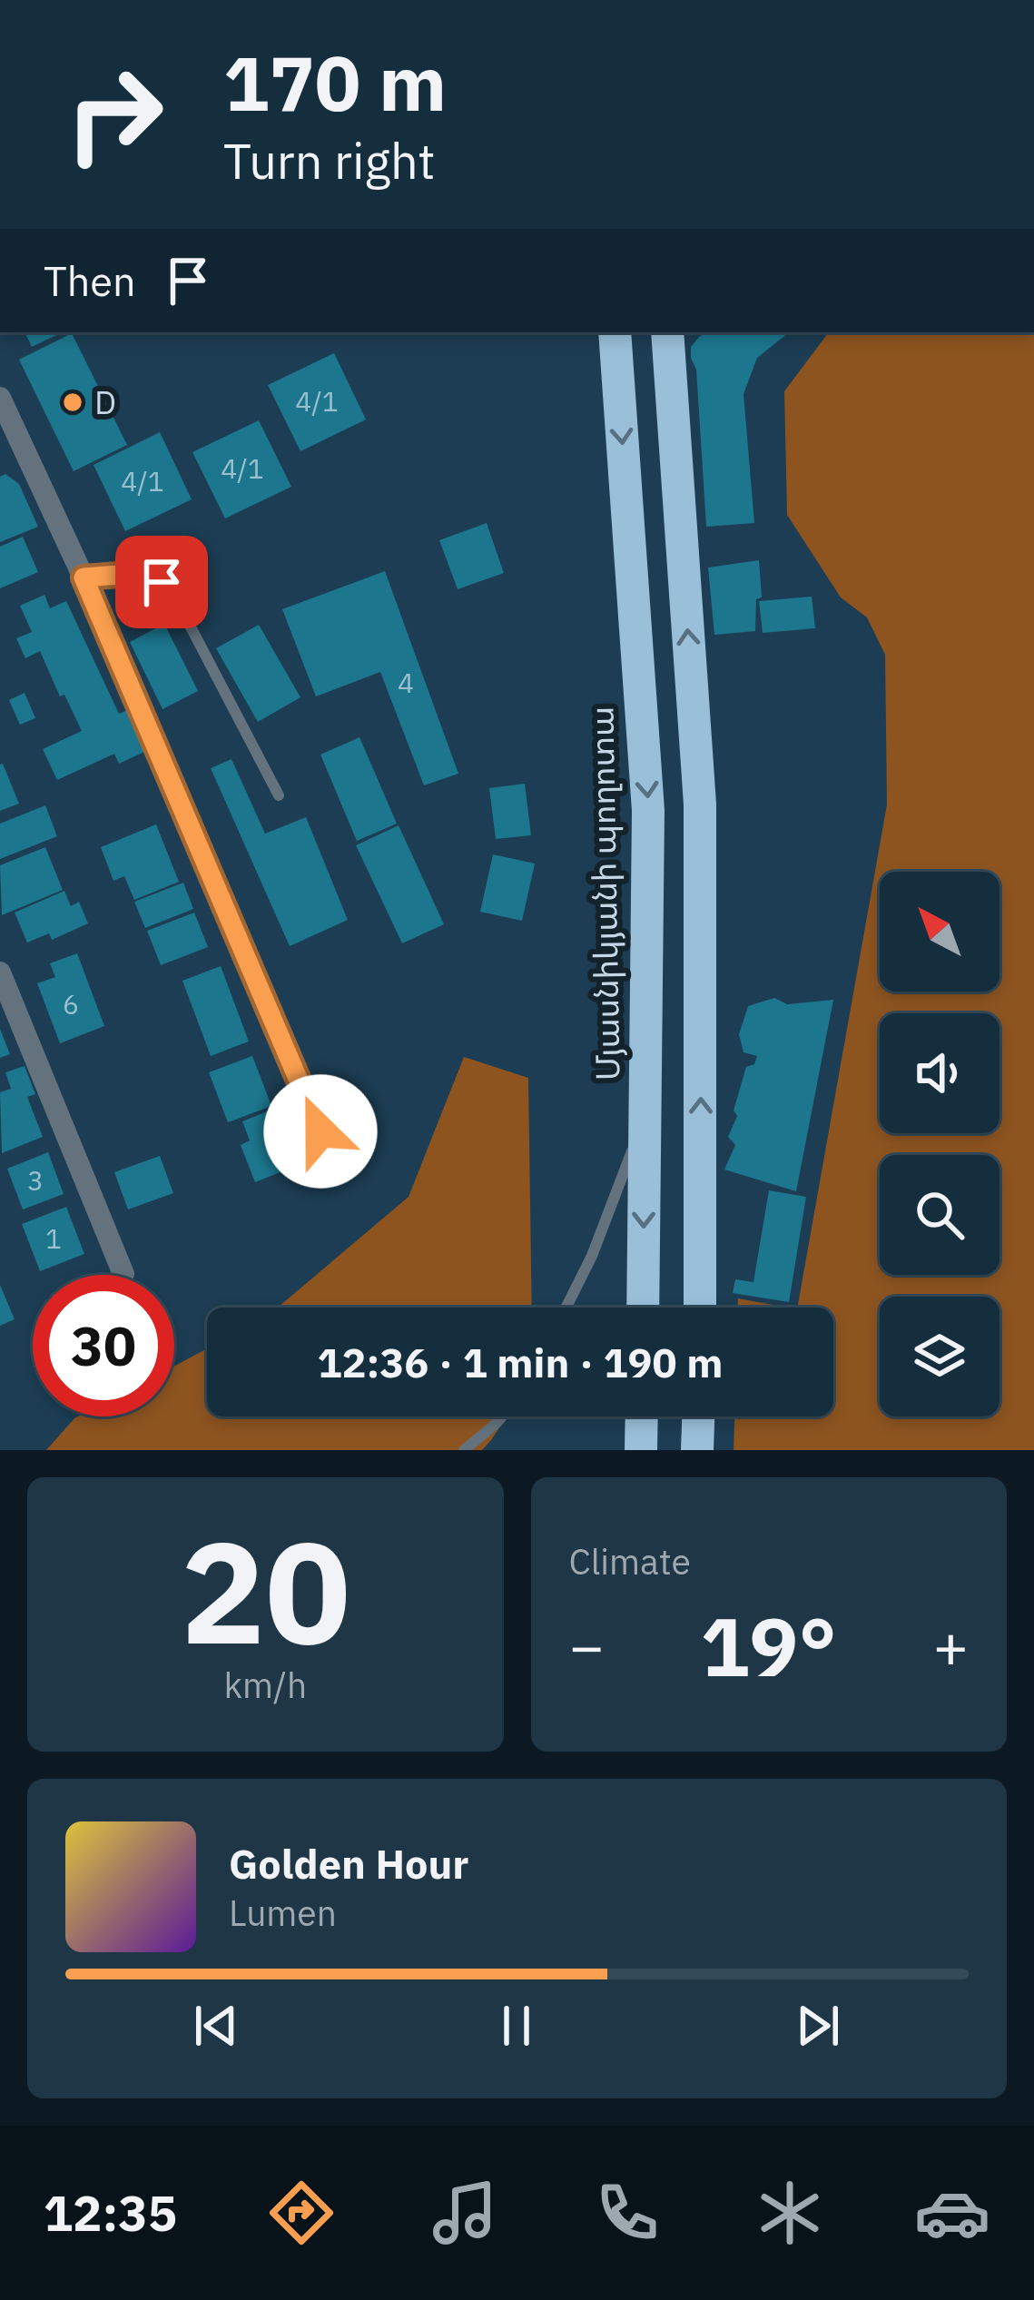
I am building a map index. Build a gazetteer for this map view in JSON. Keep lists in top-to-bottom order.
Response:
{
  "streets": {
    "highway": ["Մյասնիկյանի պողոտա"]
  },
  "places": ["D"],
  "house_numbers": [
    "4/1",
    "4/1",
    "4/1",
    "4",
    "6",
    "3",
    "1"
  ],
  "north": "top left",
  "page": {
    "turn": ["170 m", "Turn right"],
    "then": "Then",
    "limit": "30",
    "trip": "12:36 · 1 min · 190 m",
    "tile": [
      ["20", "km/h"],
      "Climate"
    ],
    "heat": ["−", "19°", "+"],
    "song": ["Golden Hour", "Lumen"],
    "tabs": "12:35"
  }
}
